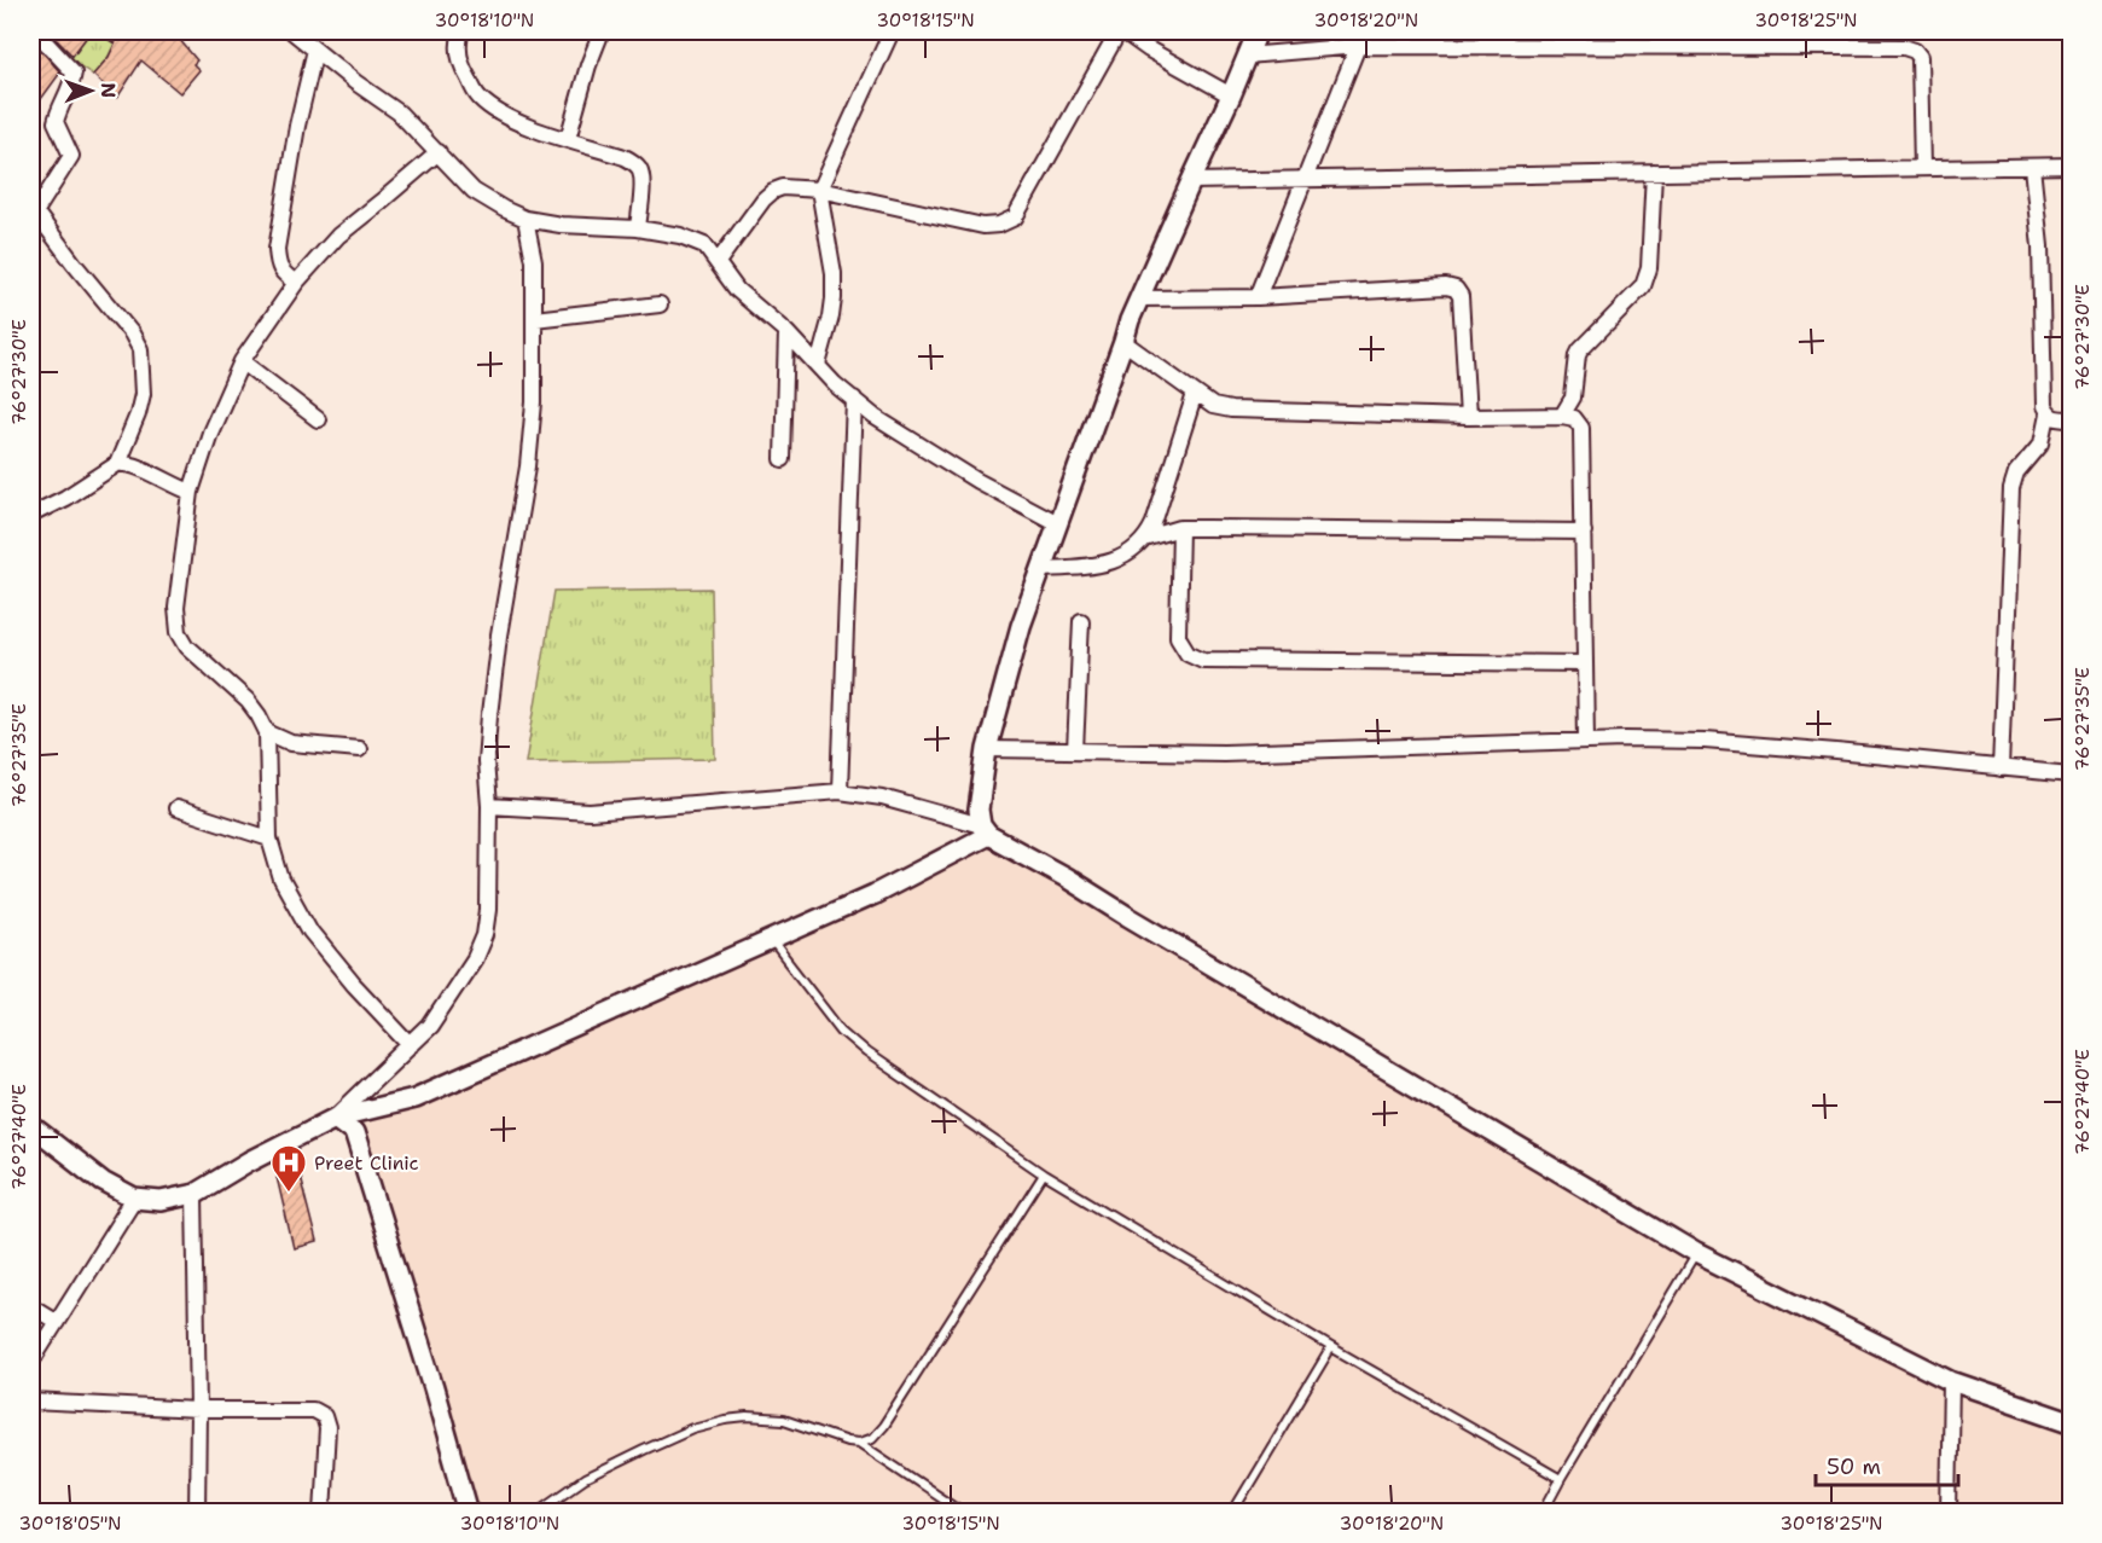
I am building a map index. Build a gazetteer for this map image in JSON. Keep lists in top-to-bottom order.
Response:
{
  "places": {
    "hospital": ["Preet Clinic"]
  },
  "scale_bar": "50 m",
  "north": "right",
  "coordinates": [
    "30°18'10\"N",
    "30°18'15\"N",
    "30°18'20\"N",
    "30°18'25\"N",
    "76°27'30\"E",
    "76°27'35\"E",
    "76°27'40\"E",
    "30°18'05\"N"
  ]
}
